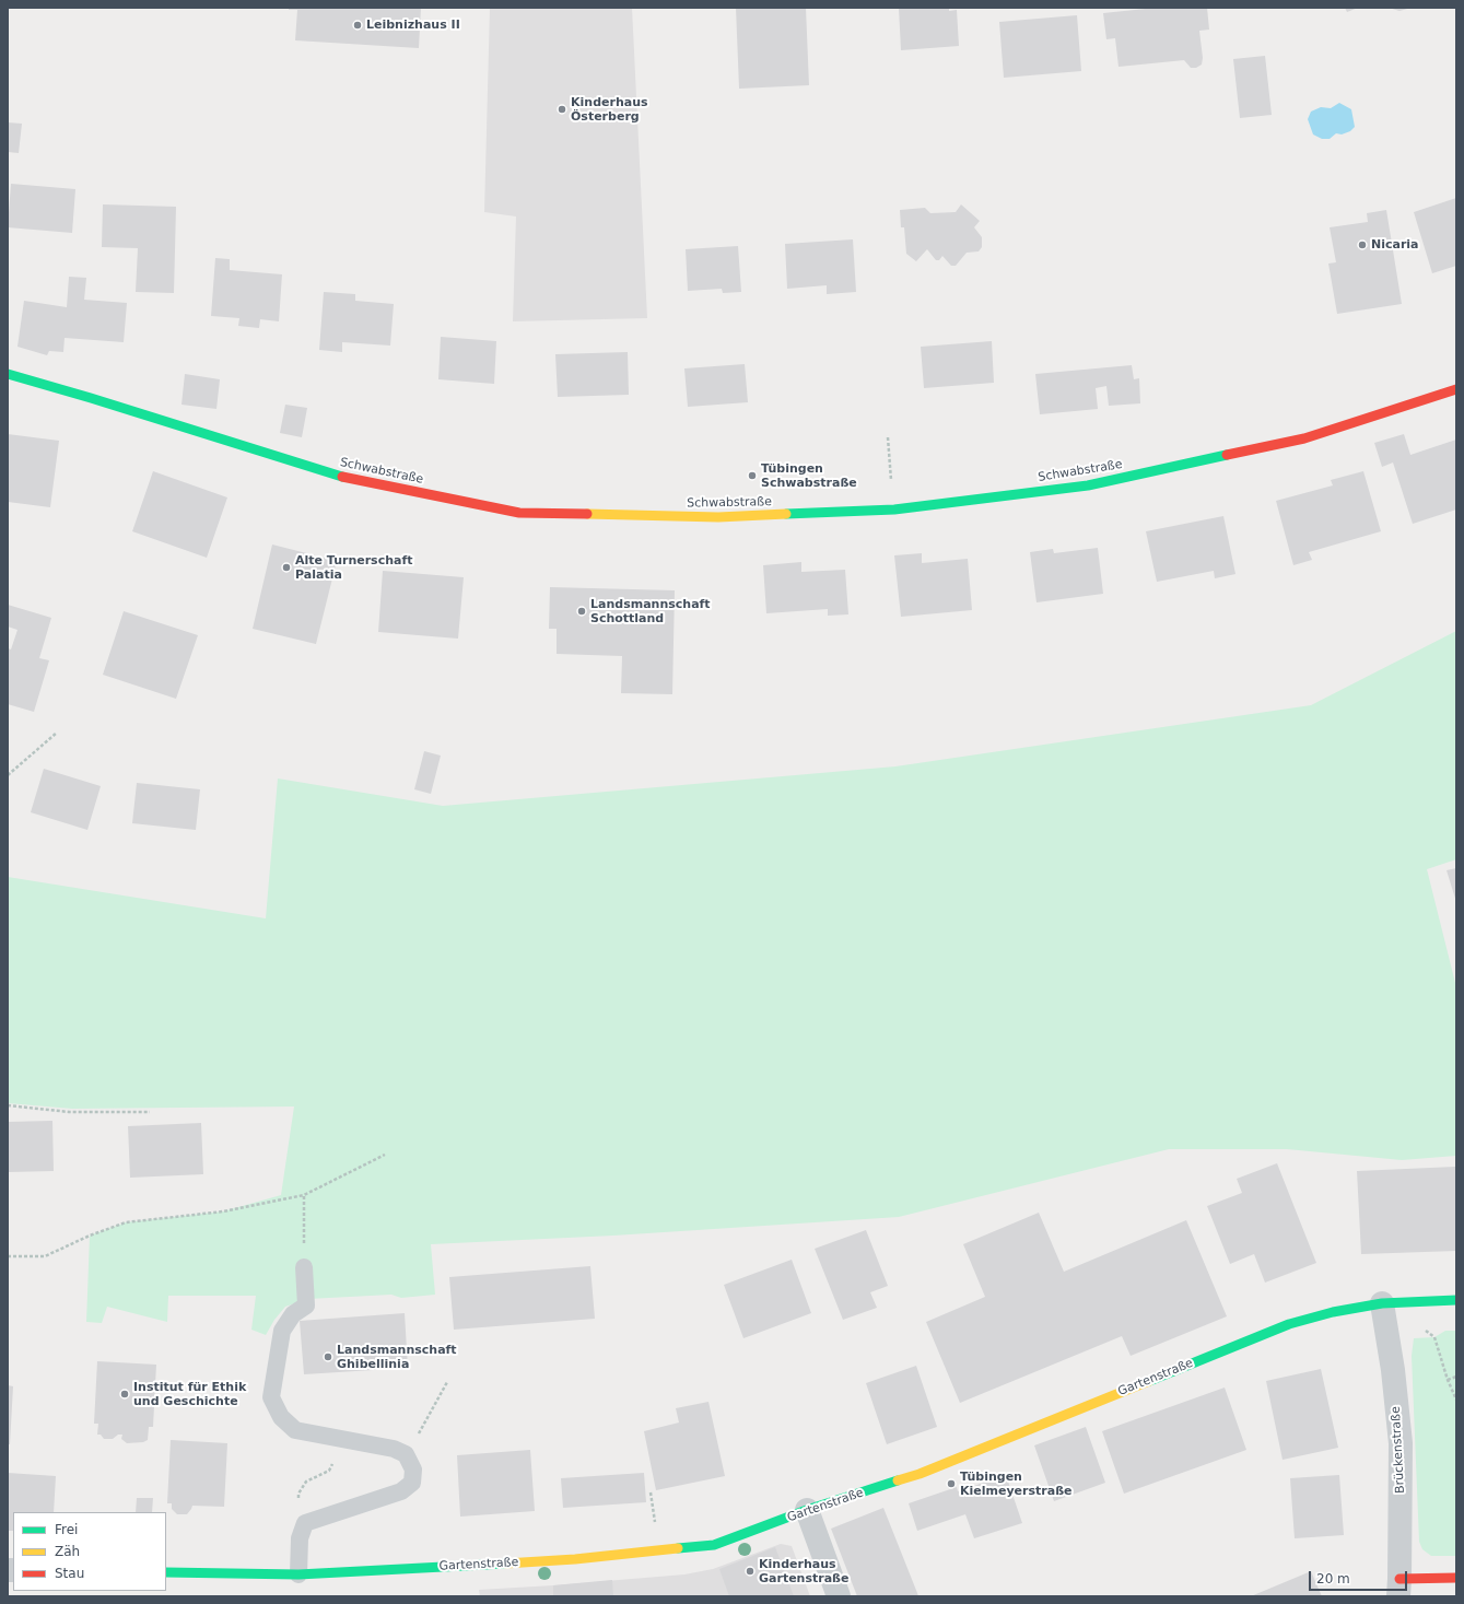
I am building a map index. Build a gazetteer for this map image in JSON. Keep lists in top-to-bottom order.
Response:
{
  "streets": {
    "street": ["Schwabstraße", "Gartenstraße", "Brückenstraße"]
  },
  "crossings": [
    ["Gartenstraße", "Brückenstraße"]
  ],
  "places": [
    "Leibnizhaus II",
    "Kinderhaus Österberg",
    "Nicaria",
    "Tübingen Schwabstraße",
    "Alte Turnerschaft Palatia",
    "Landsmannschaft Schottland",
    "Landsmannschaft Ghibellinia",
    "Institut für Ethik und Geschichte",
    "Tübingen Kielmeyerstraße",
    "Kinderhaus Gartenstraße"
  ],
  "legend": ["Frei", "Zäh", "Stau"],
  "scale_bar": "20 m"
}
